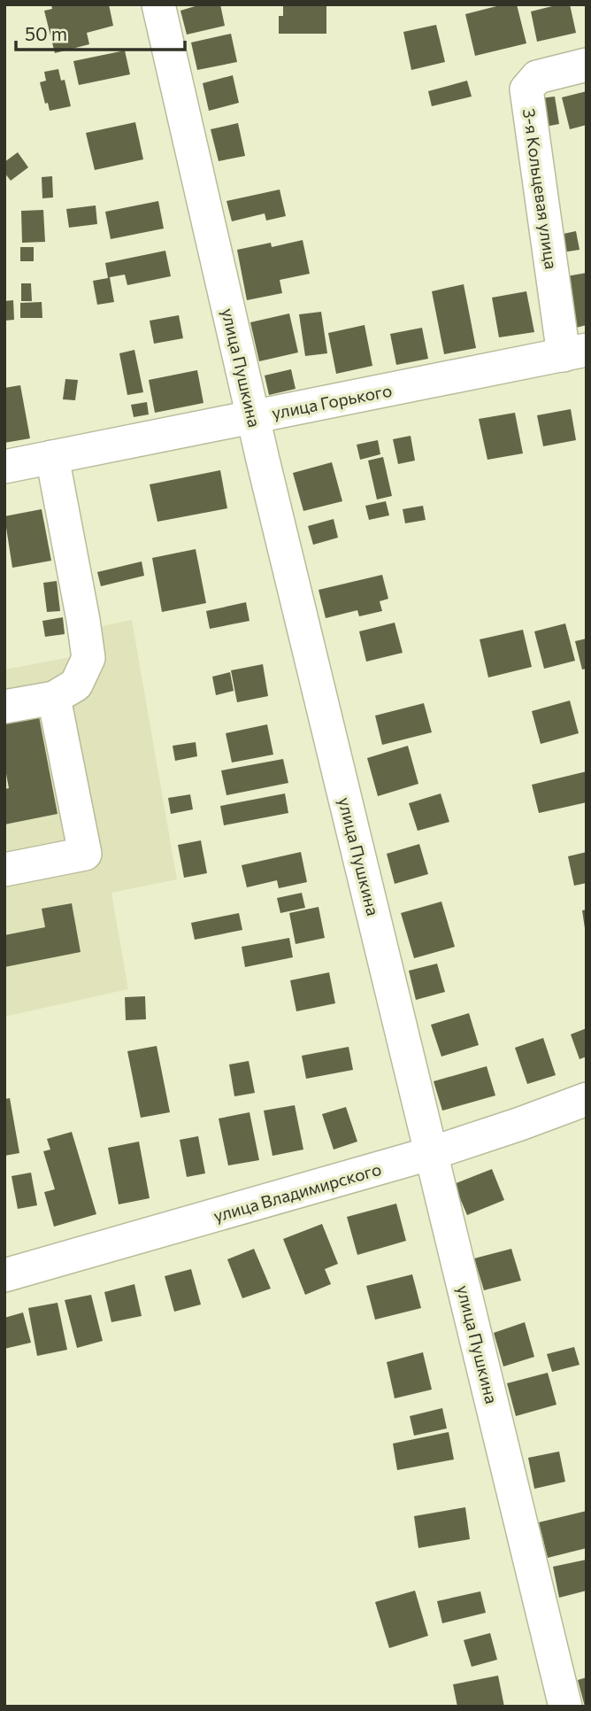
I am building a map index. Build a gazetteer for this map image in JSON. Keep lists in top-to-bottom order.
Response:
{
  "streets": {
    "street": [
      "3-я Кольцевая улица",
      "улица Пушкина",
      "улица Горького",
      "улица Владимирского"
    ]
  },
  "crossings": [
    ["3-я Кольцевая улица", "улица Горького"],
    ["улица Пушкина", "улица Горького"],
    ["улица Пушкина", "улица Владимирского"]
  ],
  "scale_bar": "50 m"
}
